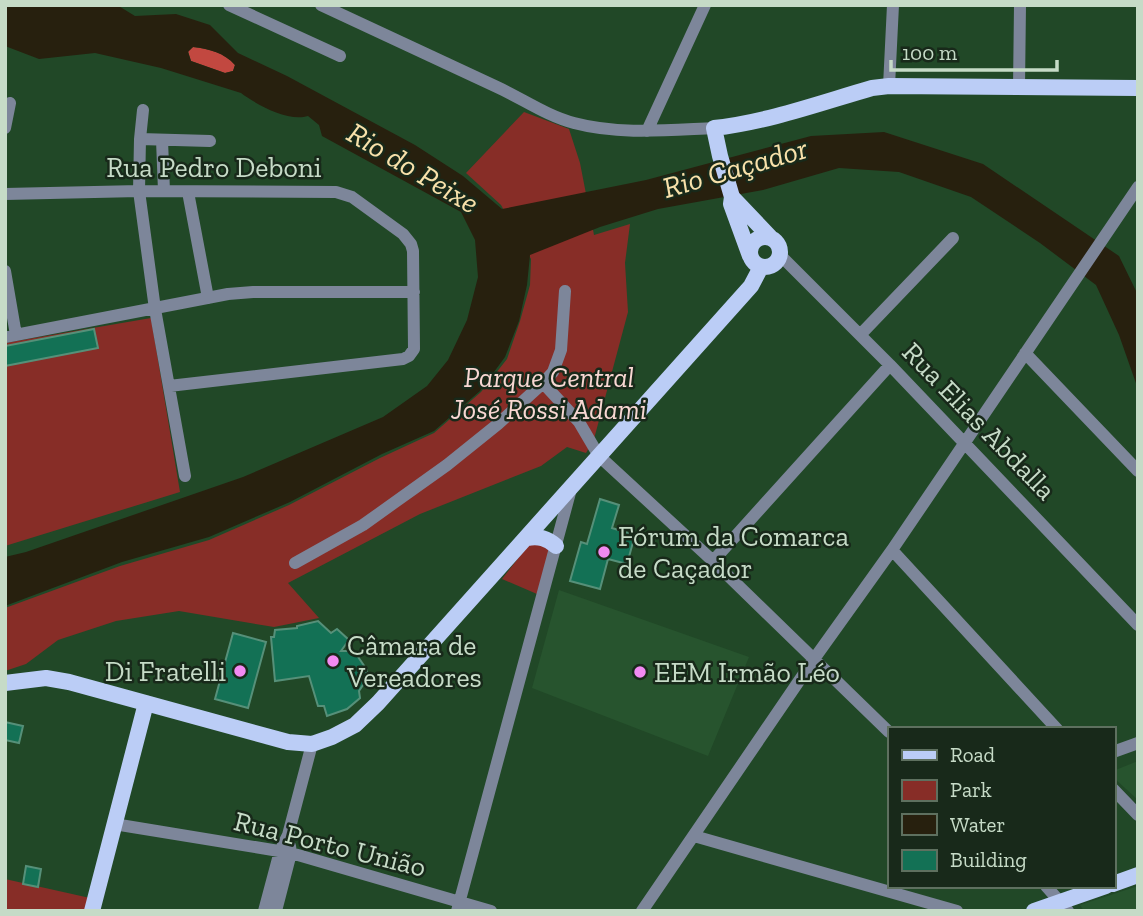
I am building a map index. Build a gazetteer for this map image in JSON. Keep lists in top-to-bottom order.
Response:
{
  "streets": {
    "street": ["Rua Pedro Deboni", "Rua Elias Abdalla", "Rua Porto União"]
  },
  "water": ["Rio do Peixe", "Rio Caçador"],
  "parks": ["Parque Central José Rossi Adami"],
  "places": [
    "Fórum da Comarca de Caçador",
    "Câmara de Vereadores",
    "Di Fratelli",
    "EEM Irmão Léo"
  ],
  "legend": [
    "Road",
    "Park",
    "Water",
    "Building"
  ],
  "scale_bar": "100 m"
}
